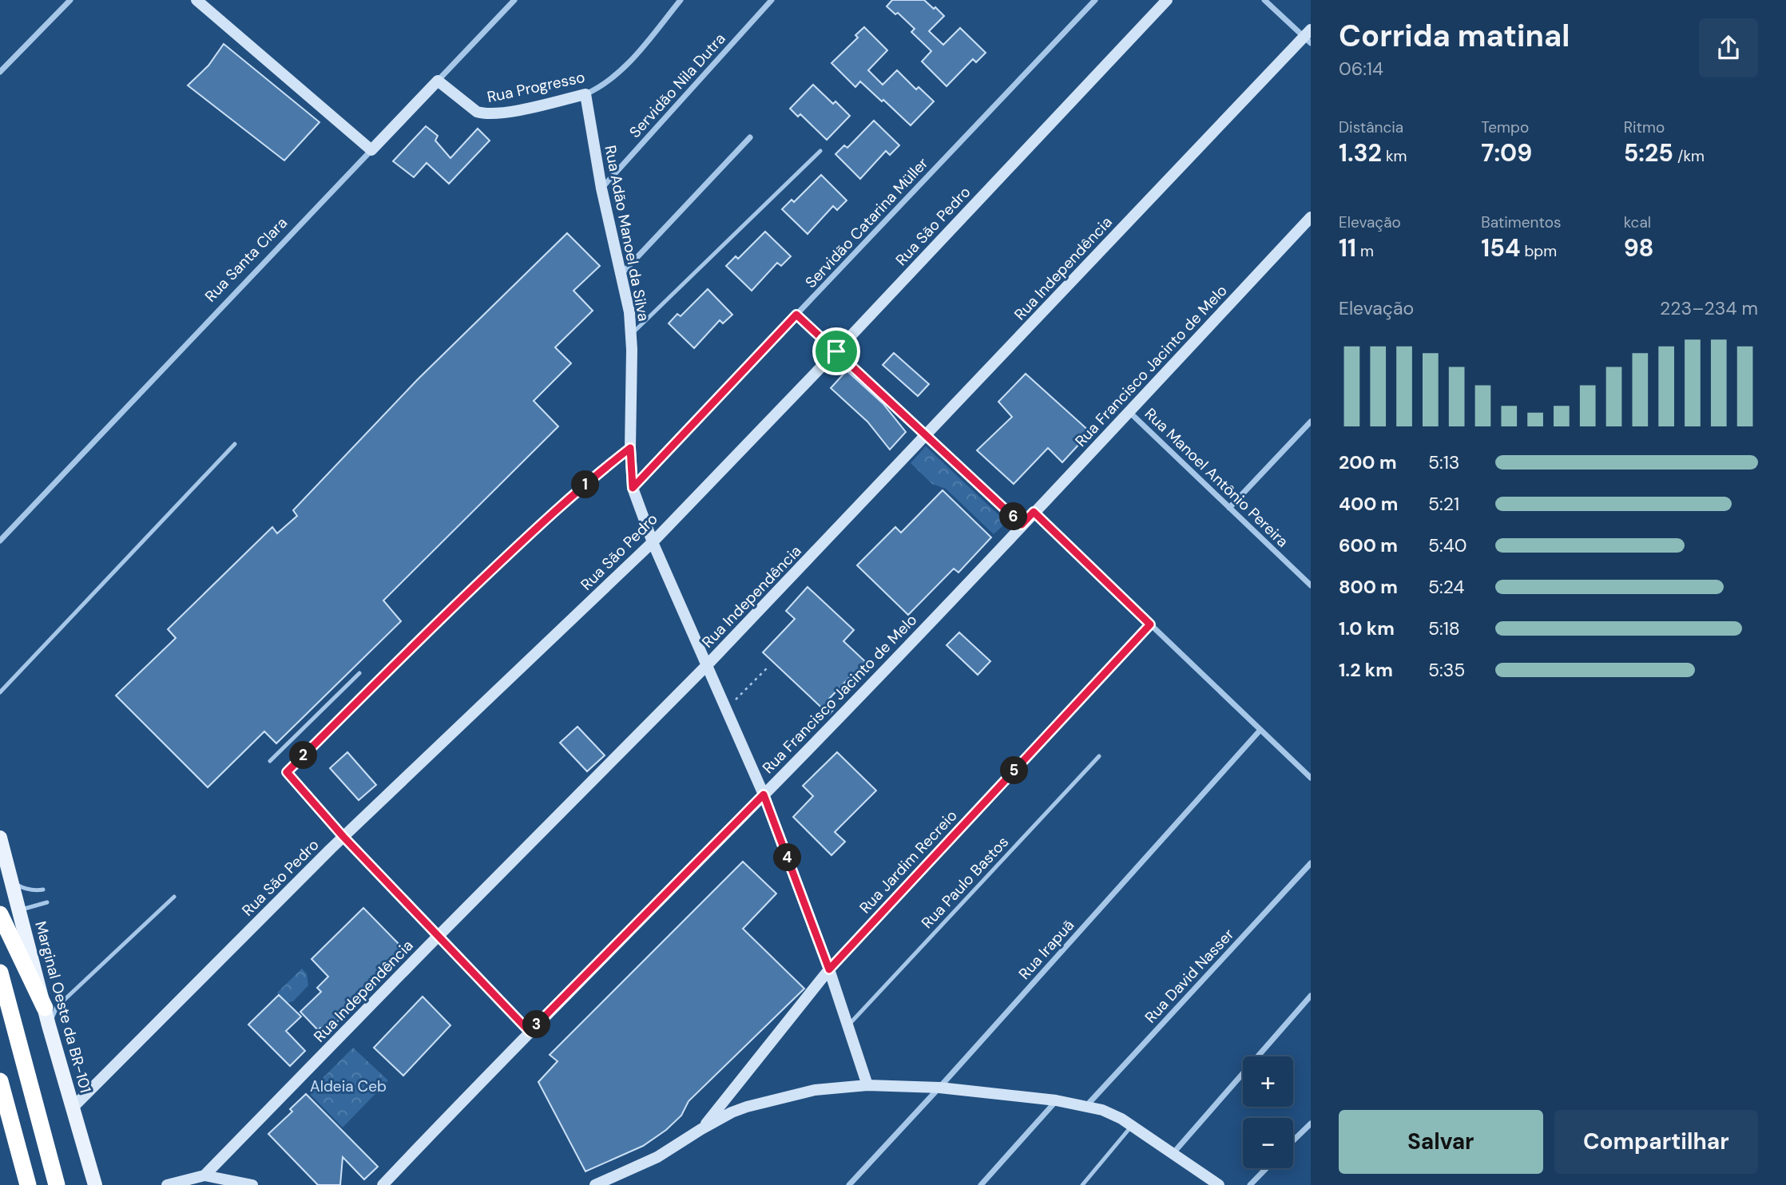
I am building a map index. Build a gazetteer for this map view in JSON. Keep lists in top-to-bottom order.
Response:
{
  "streets": {
    "main road": ["Marginal Oeste da BR-101"],
    "street": [
      "Servidão Nila Dutra",
      "Rua Progresso",
      "Servidão Catarina Müller",
      "Rua São Pedro",
      "Rua Adão Manoel da Silva",
      "Rua Santa Clara",
      "Rua Independência",
      "Rua Francisco Jacinto de Melo",
      "Rua Manoel Antônio Pereira",
      "Rua Jardim Recreio",
      "Rua Irapuã",
      "Rua David Nasser"
    ],
    "lane": ["Rua Paulo Bastos"]
  },
  "crossings": [
    ["Servidão Nila Dutra", "Rua Adão Manoel da Silva"],
    ["Rua Progresso", "Rua Adão Manoel da Silva"],
    ["Rua Progresso", "Rua Santa Clara"],
    ["Servidão Catarina Müller", "Rua Adão Manoel da Silva"],
    ["Rua São Pedro", "Rua Adão Manoel da Silva"],
    ["Rua São Pedro", "Marginal Oeste da BR-101"],
    ["Rua Adão Manoel da Silva", "Rua Independência"],
    ["Rua Adão Manoel da Silva", "Rua Francisco Jacinto de Melo"],
    ["Rua Adão Manoel da Silva", "Rua Jardim Recreio"],
    ["Rua Adão Manoel da Silva", "Rua Paulo Bastos"],
    ["Rua Francisco Jacinto de Melo", "Rua Manoel Antônio Pereira"]
  ],
  "parks": ["Aldeia Ceb"],
  "page": {
    "heading": ["Corrida matinal", "06:14"],
    "stats": [
      ["Distância", "1.32 km"],
      ["Tempo", "7:09"],
      ["Ritmo", "5:25 /km"],
      ["Elevação", "11 m"],
      ["Batimentos", "154 bpm"],
      ["kcal", "98"]
    ],
    "chart": ["Elevação", "223–234 m"],
    "list": [
      {
        "name": "200 m",
        "note": "5:13"
      },
      {
        "name": "400 m",
        "note": "5:21"
      },
      {
        "name": "600 m",
        "note": "5:40"
      },
      {
        "name": "800 m",
        "note": "5:24"
      },
      {
        "name": "1.0 km",
        "note": "5:18"
      },
      {
        "name": "1.2 km",
        "note": "5:35"
      }
    ],
    "pins": [
      "1",
      "6",
      "2",
      "5",
      "4",
      "3"
    ],
    "map_buttons": ["+", "−"],
    "buttons": ["Salvar", "Compartilhar"]
  }
}
